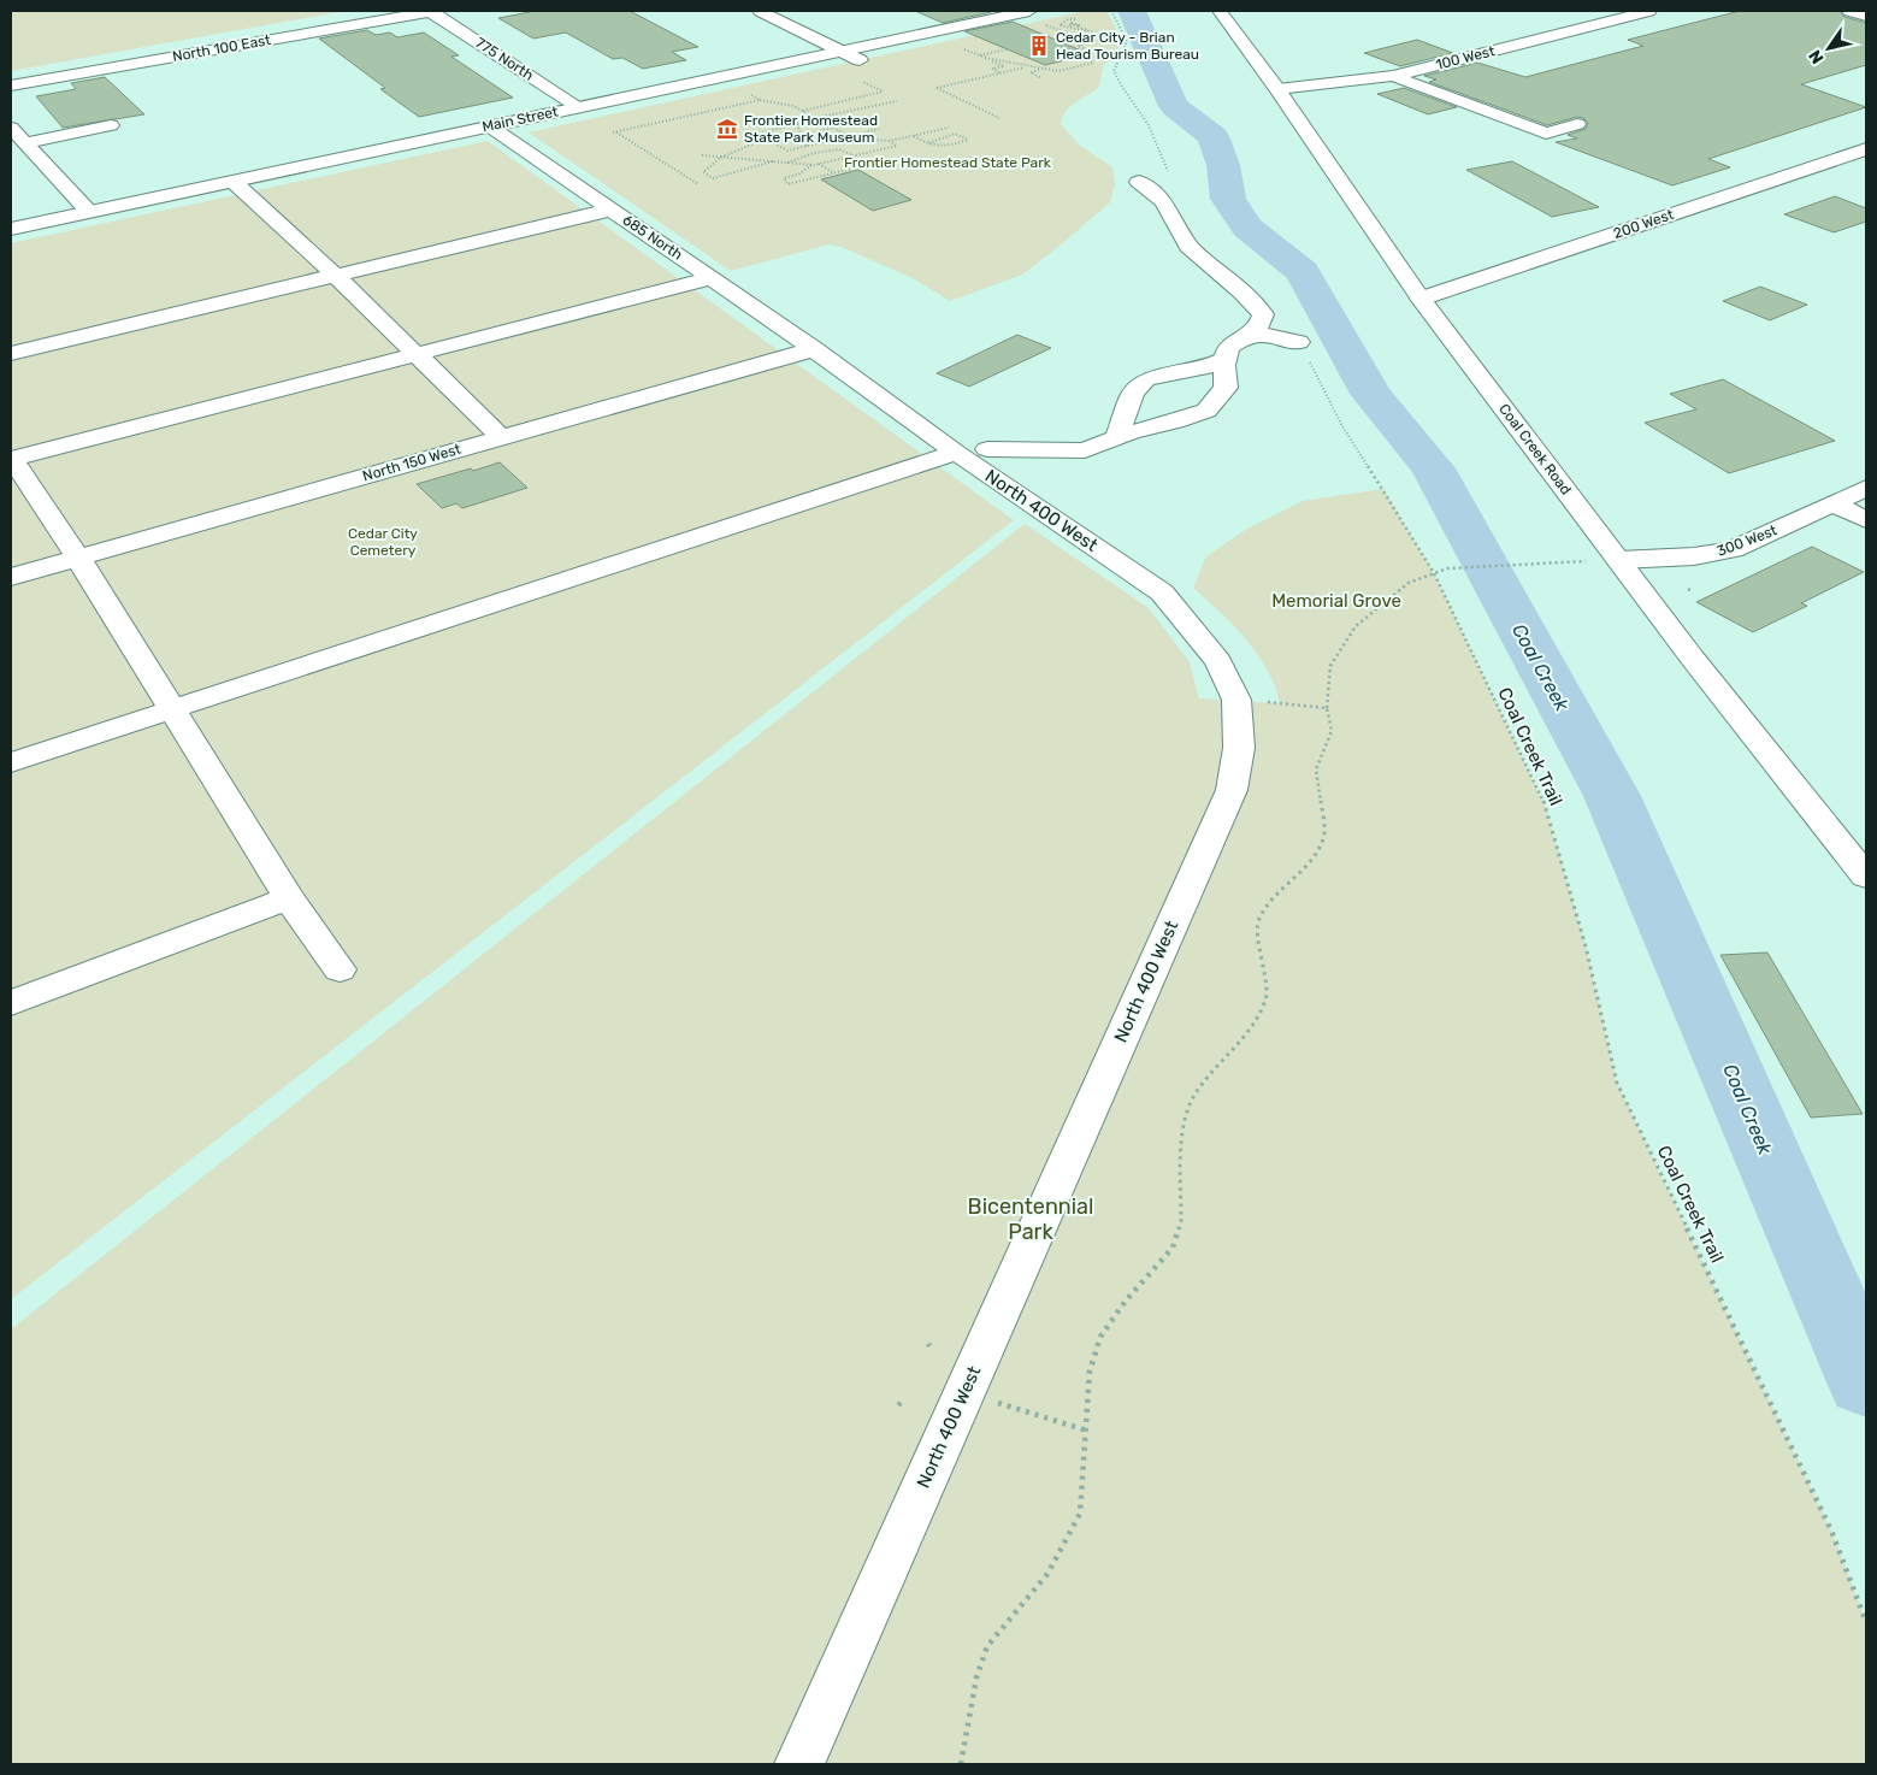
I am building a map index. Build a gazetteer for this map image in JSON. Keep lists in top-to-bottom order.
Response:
{
  "streets": {
    "street": [
      "North 100 East",
      "100 West",
      "775 North",
      "Main Street",
      "200 West",
      "685 North",
      "Coal Creek Road",
      "North 150 West",
      "North 400 West",
      "300 West"
    ],
    "path": ["Coal Creek Trail"]
  },
  "crossings": [
    ["North 100 East", "775 North"],
    ["100 West", "Coal Creek Road"],
    ["775 North", "Main Street"],
    ["Main Street", "685 North"],
    ["200 West", "Coal Creek Road"],
    ["685 North", "North 150 West"],
    ["685 North", "North 400 West"],
    ["Coal Creek Road", "300 West"],
    ["North 150 West", "North 400 West"]
  ],
  "water": ["Coal Creek"],
  "parks": [
    "Frontier Homestead State Park",
    "Cedar City Cemetery",
    "Memorial Grove",
    "Bicentennial Park"
  ],
  "places": {
    "building": ["Cedar City - Brian Head Tourism Bureau"],
    "museum": ["Frontier Homestead State Park Museum"]
  },
  "north": "bottom left"
}
